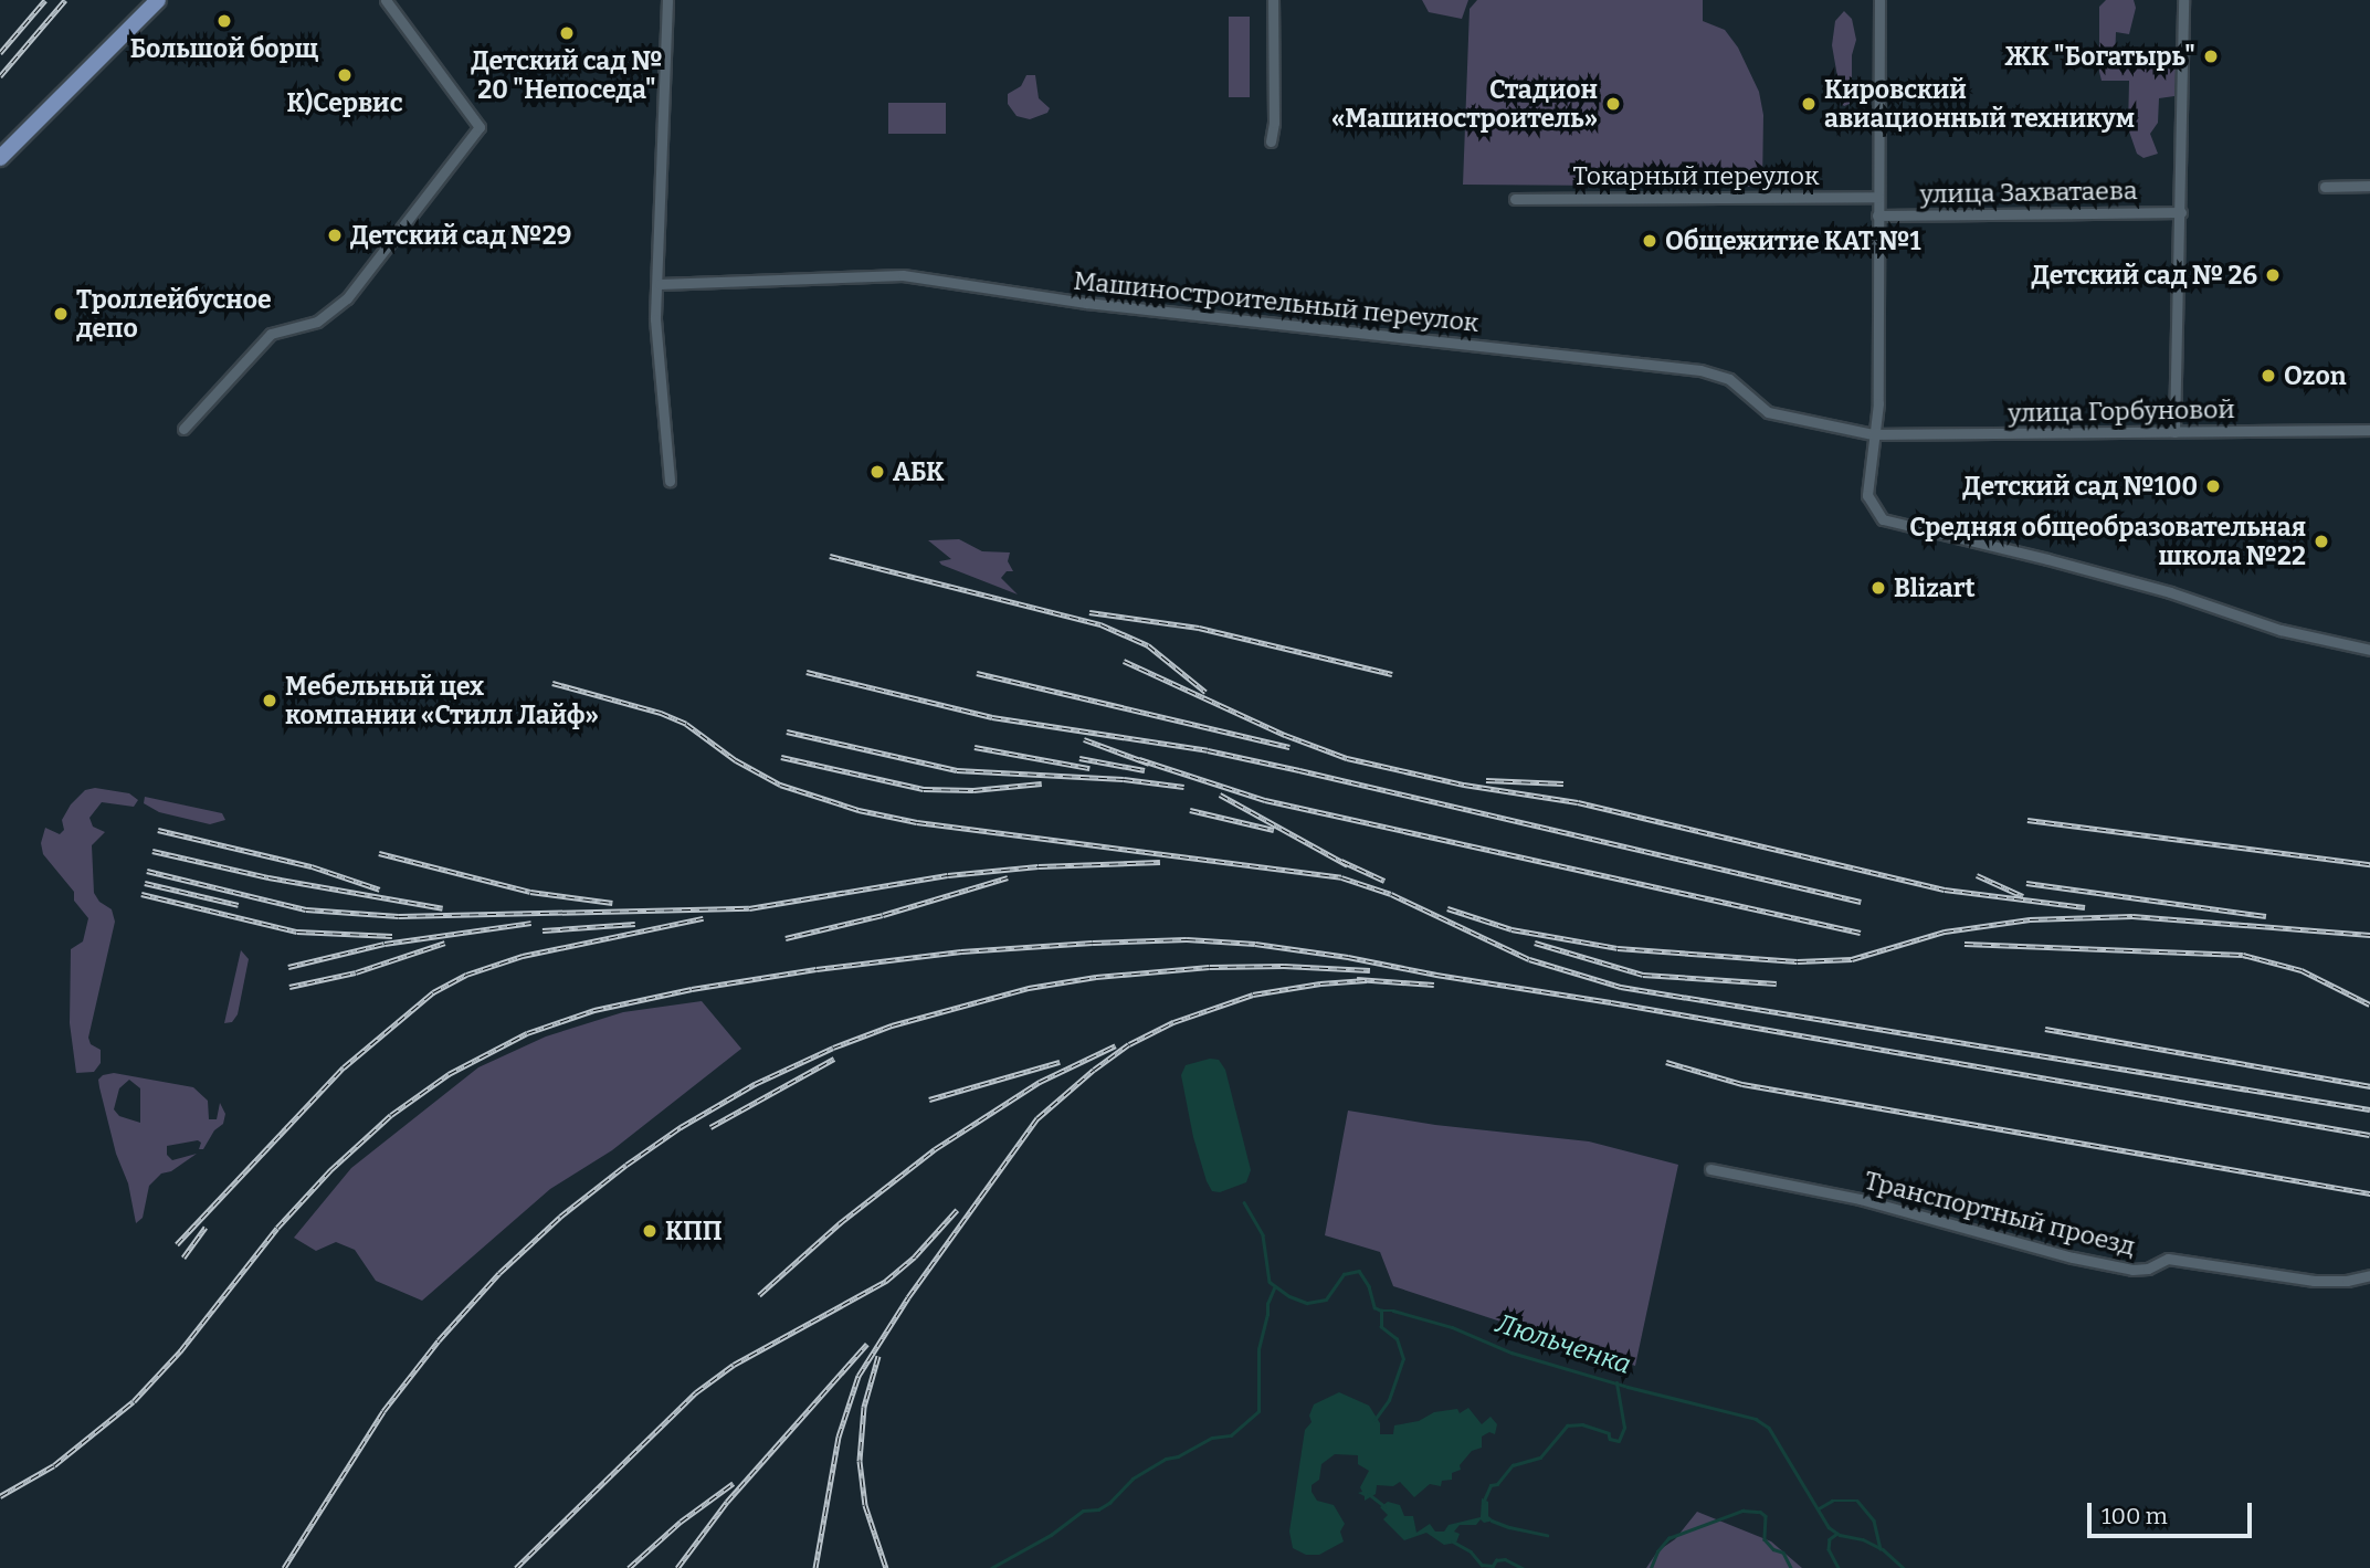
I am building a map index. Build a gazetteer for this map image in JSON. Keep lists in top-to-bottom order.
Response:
{
  "streets": {
    "street": [
      "Токарный переулок",
      "улица Захватаева",
      "Машиностроительный переулок",
      "улица Горбуновой",
      "Транспортный проезд"
    ]
  },
  "crossings": [
    ["Машиностроительный переулок", "улица Горбуновой"]
  ],
  "water": ["Люльченка"],
  "places": [
    "Большой борщ",
    "Детский сад № 20 \"Непоседа\"",
    "ЖК \"Богатырь\"",
    "К)Сервис",
    "Стадион «Машиностроитель»",
    "Кировский авиационный техникум",
    "Детский сад №29",
    "Общежитие КАТ №1",
    "Детский сад № 26",
    "Троллейбусное депо",
    "Ozon",
    "АБК",
    "Детский сад №100",
    "Средняя общеобразовательная школа №22",
    "Blizart",
    "Мебельный цех компании «Стилл Лайф»",
    "КПП"
  ],
  "scale_bar": "100 m"
}
